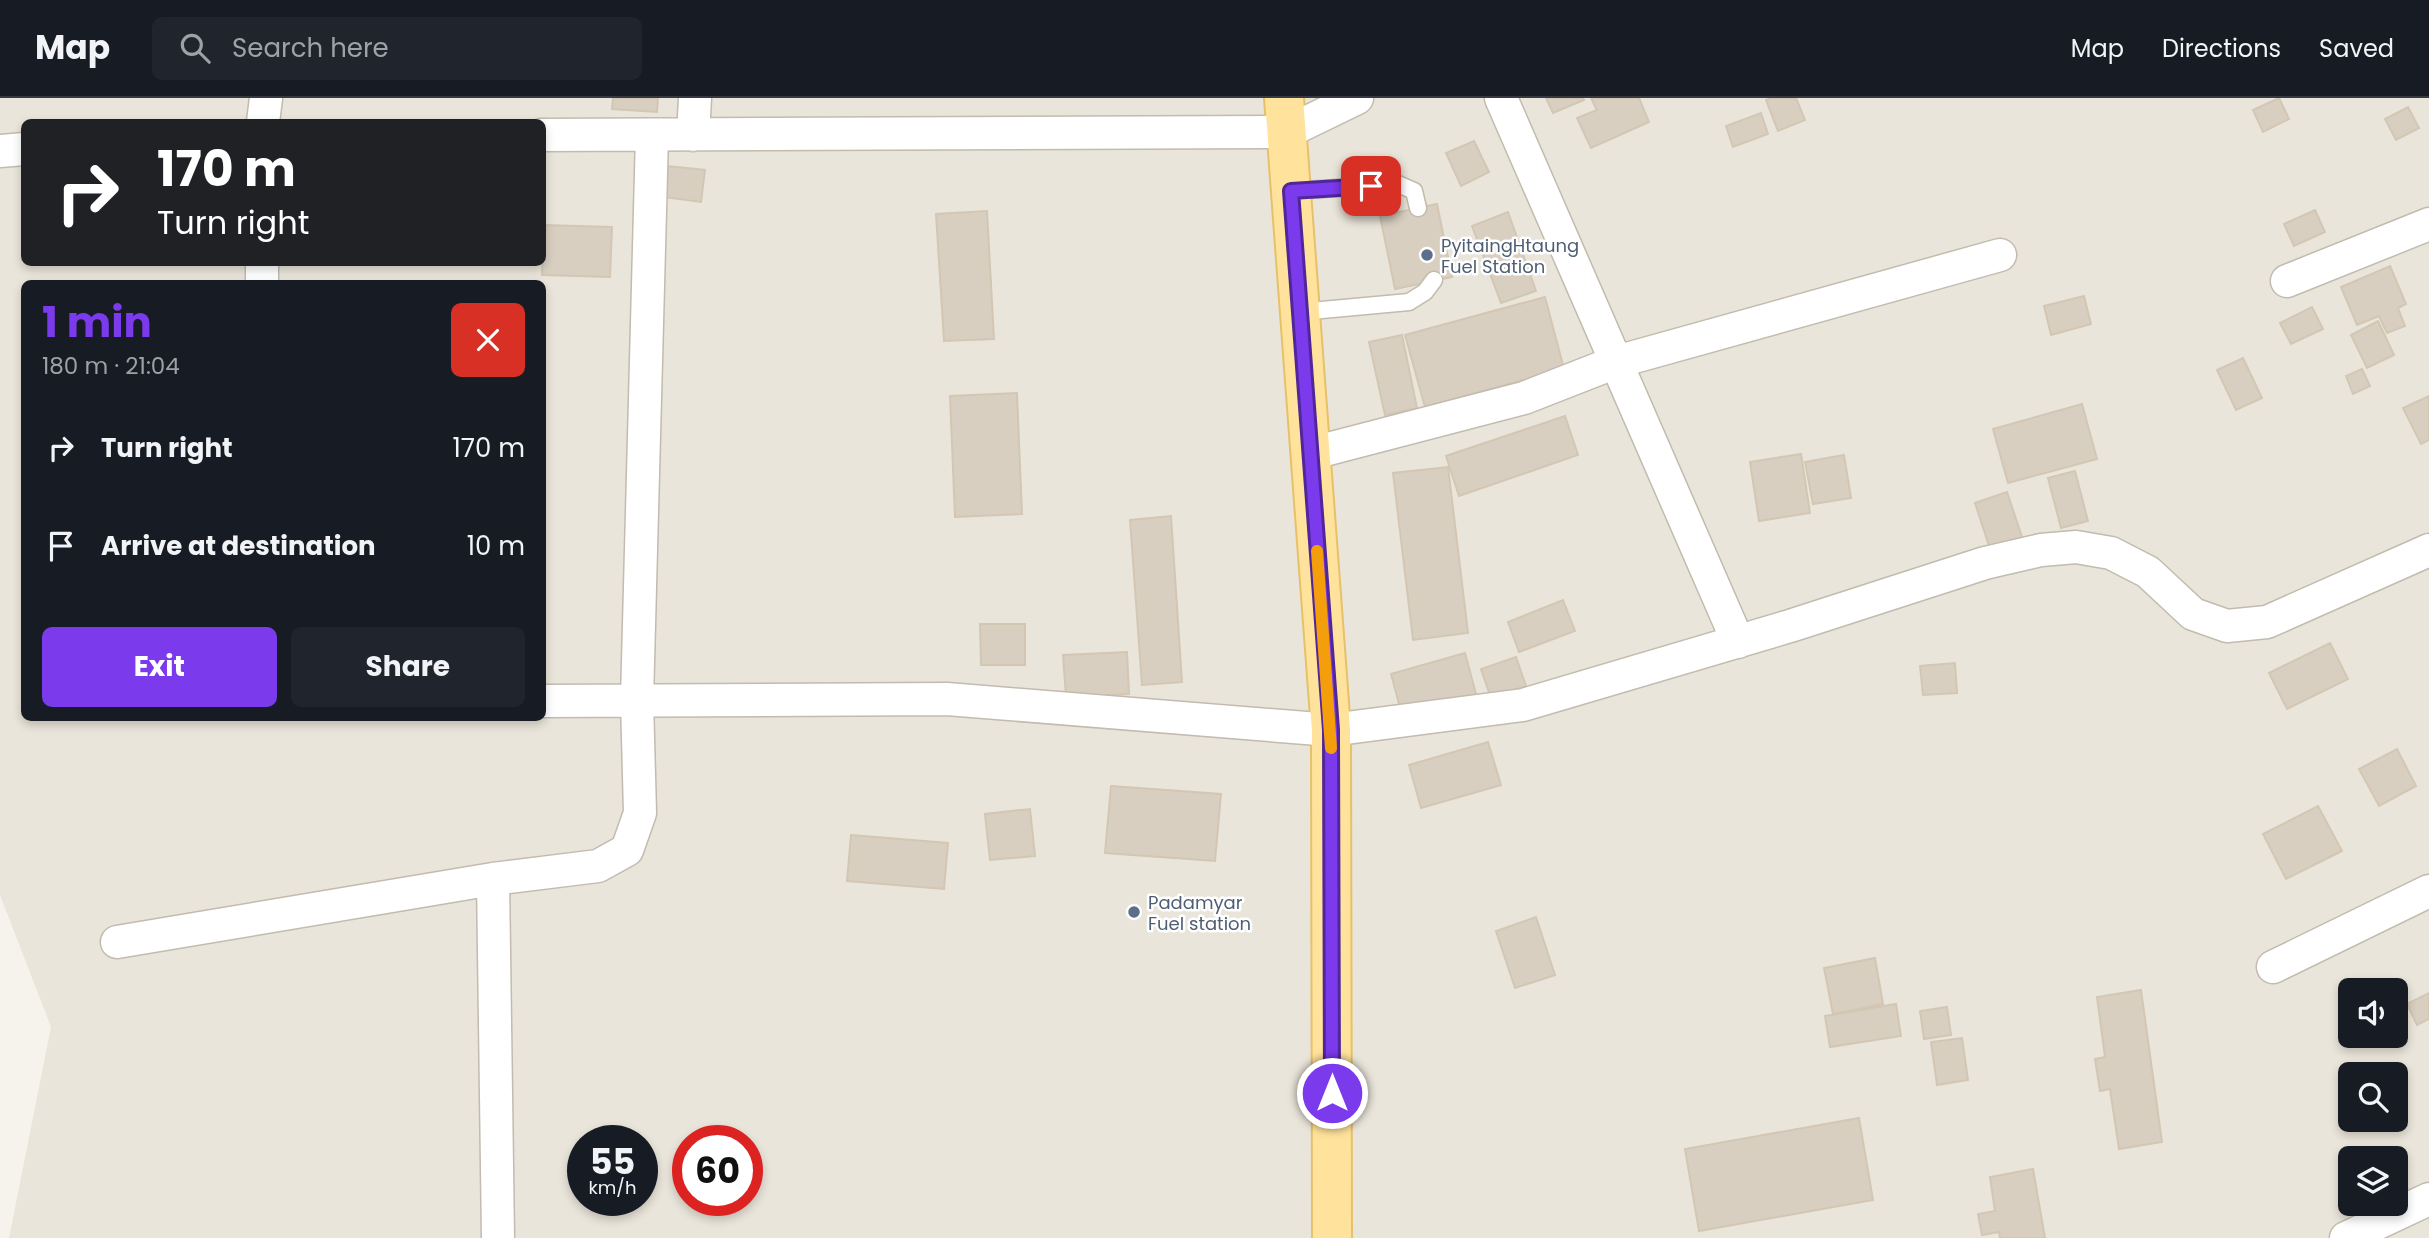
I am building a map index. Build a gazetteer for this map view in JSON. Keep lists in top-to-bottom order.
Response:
{
  "places": ["PyitaingHtaung Fuel Station", "Padamyar Fuel station"],
  "page": {
    "header": "Map",
    "search": "Search here",
    "nav": ["Map", "Directions", "Saved"],
    "turn": ["170 m", "Turn right"],
    "heading": ["1 min", "180 m · 21:04"],
    "list": [
      {
        "name": "Turn right",
        "value": "170 m"
      },
      {
        "name": "Arrive at destination",
        "value": "10 m"
      }
    ],
    "buttons": ["Exit", "Share"],
    "speed": "55 km/h",
    "limit": "60"
  }
}
